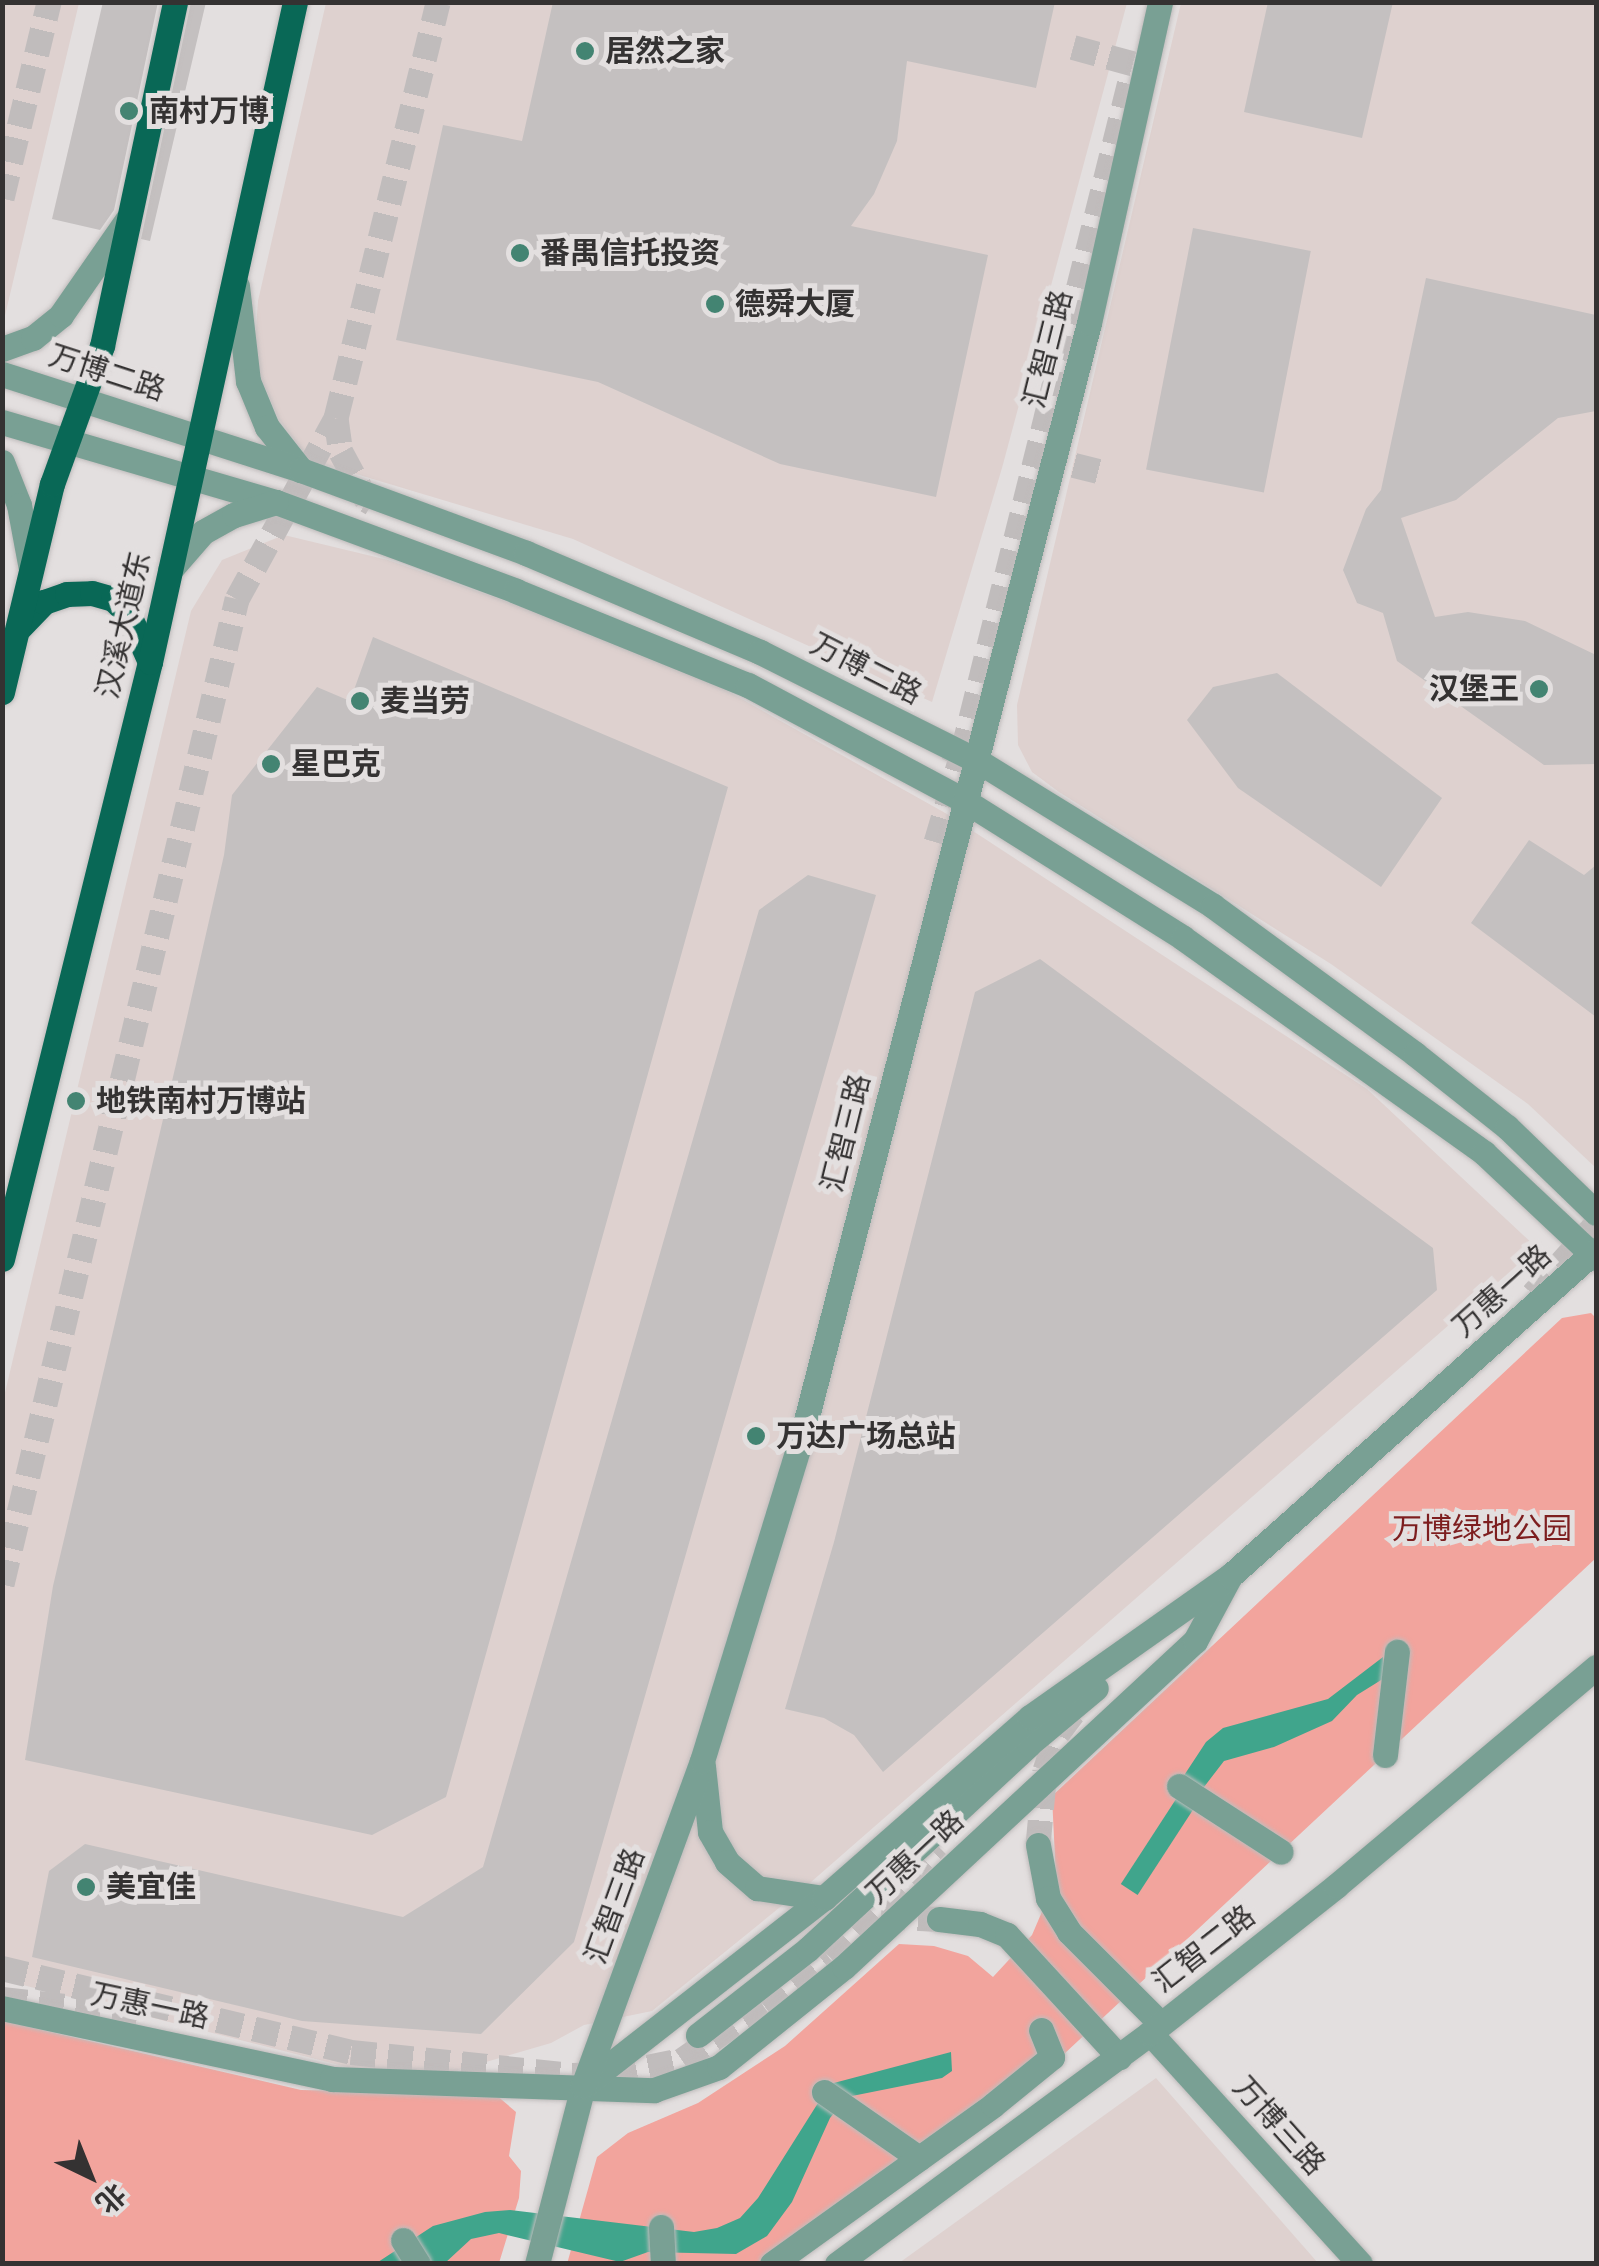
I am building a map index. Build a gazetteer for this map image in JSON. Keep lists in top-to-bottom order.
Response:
{
  "streets": {
    "main road": ["汉溪大道东"],
    "street": [
      "汇智三路",
      "万博二路",
      "万惠一路",
      "汇智二路",
      "万博三路"
    ]
  },
  "crossings": [
    ["汇智三路", "万博二路"],
    ["汇智三路", "万惠一路"],
    ["万博二路", "汉溪大道东"],
    ["汇智二路", "万博三路"]
  ],
  "parks": ["万博绿地公园"],
  "places": [
    "居然之家",
    "南村万博",
    "番禺信托投资",
    "德舜大厦",
    "汉堡王",
    "麦当劳",
    "星巴克",
    "地铁南村万博站",
    "万达广场总站",
    "美宜佳"
  ],
  "north": "bottom right"
}
